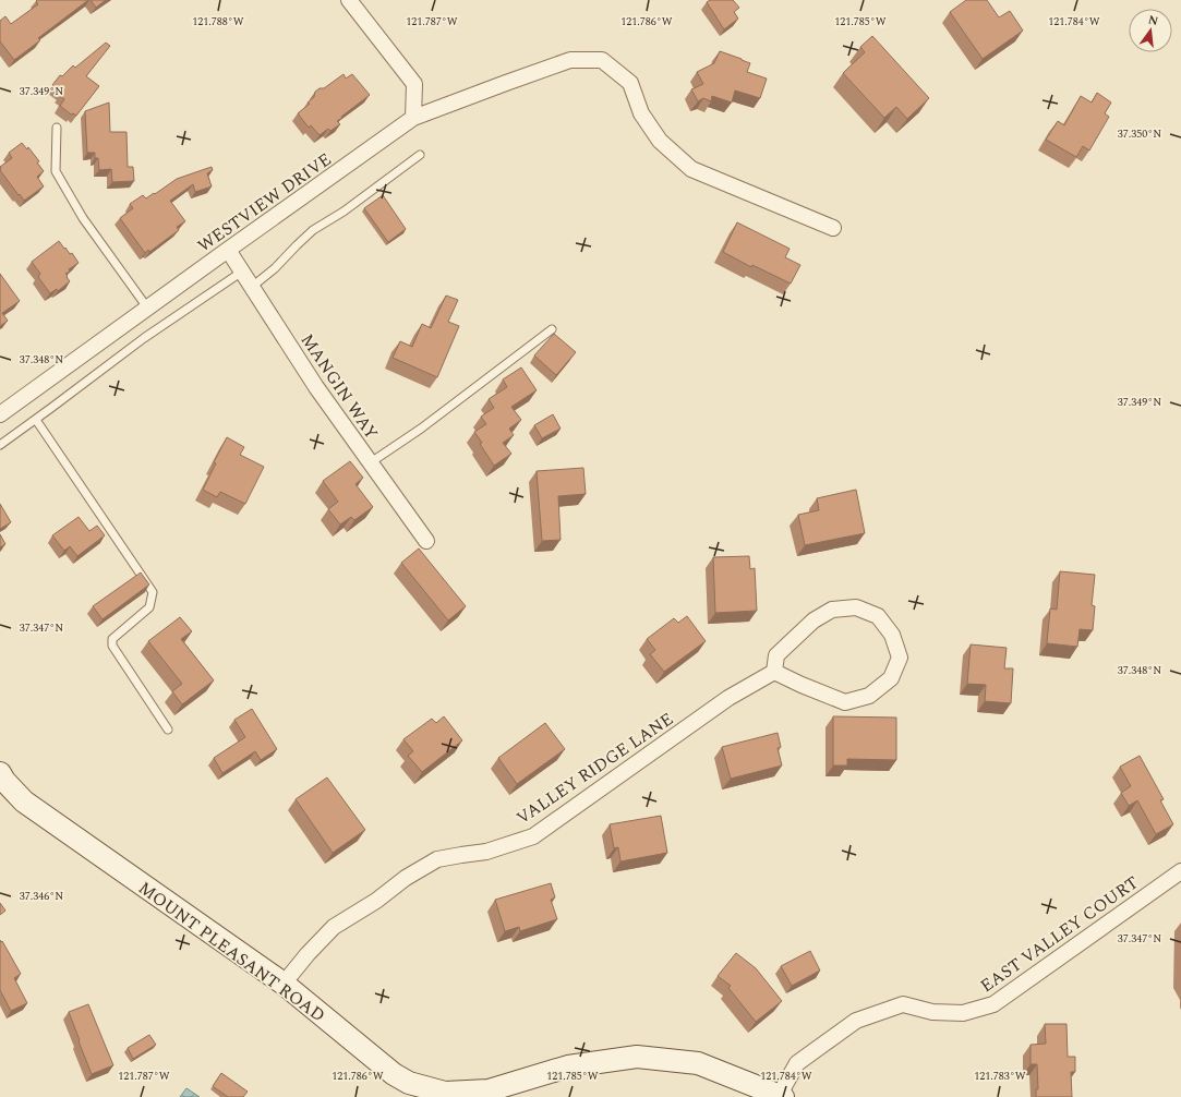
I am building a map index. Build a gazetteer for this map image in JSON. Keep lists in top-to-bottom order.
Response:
{
  "streets": {
    "street": [
      "WESTVIEW DRIVE",
      "MANGIN WAY",
      "VALLEY RIDGE LANE",
      "EAST VALLEY COURT",
      "MOUNT PLEASANT ROAD"
    ]
  },
  "crossings": [
    ["WESTVIEW DRIVE", "MANGIN WAY"],
    ["VALLEY RIDGE LANE", "MOUNT PLEASANT ROAD"],
    ["EAST VALLEY COURT", "MOUNT PLEASANT ROAD"]
  ],
  "north": "top",
  "coordinates": [
    "121.788°W",
    "121.787°W",
    "121.786°W",
    "121.785°W",
    "121.784°W",
    "37.349°N",
    "37.350°N",
    "37.348°N",
    "37.347°N",
    "37.346°N",
    "121.783°W"
  ]
}
